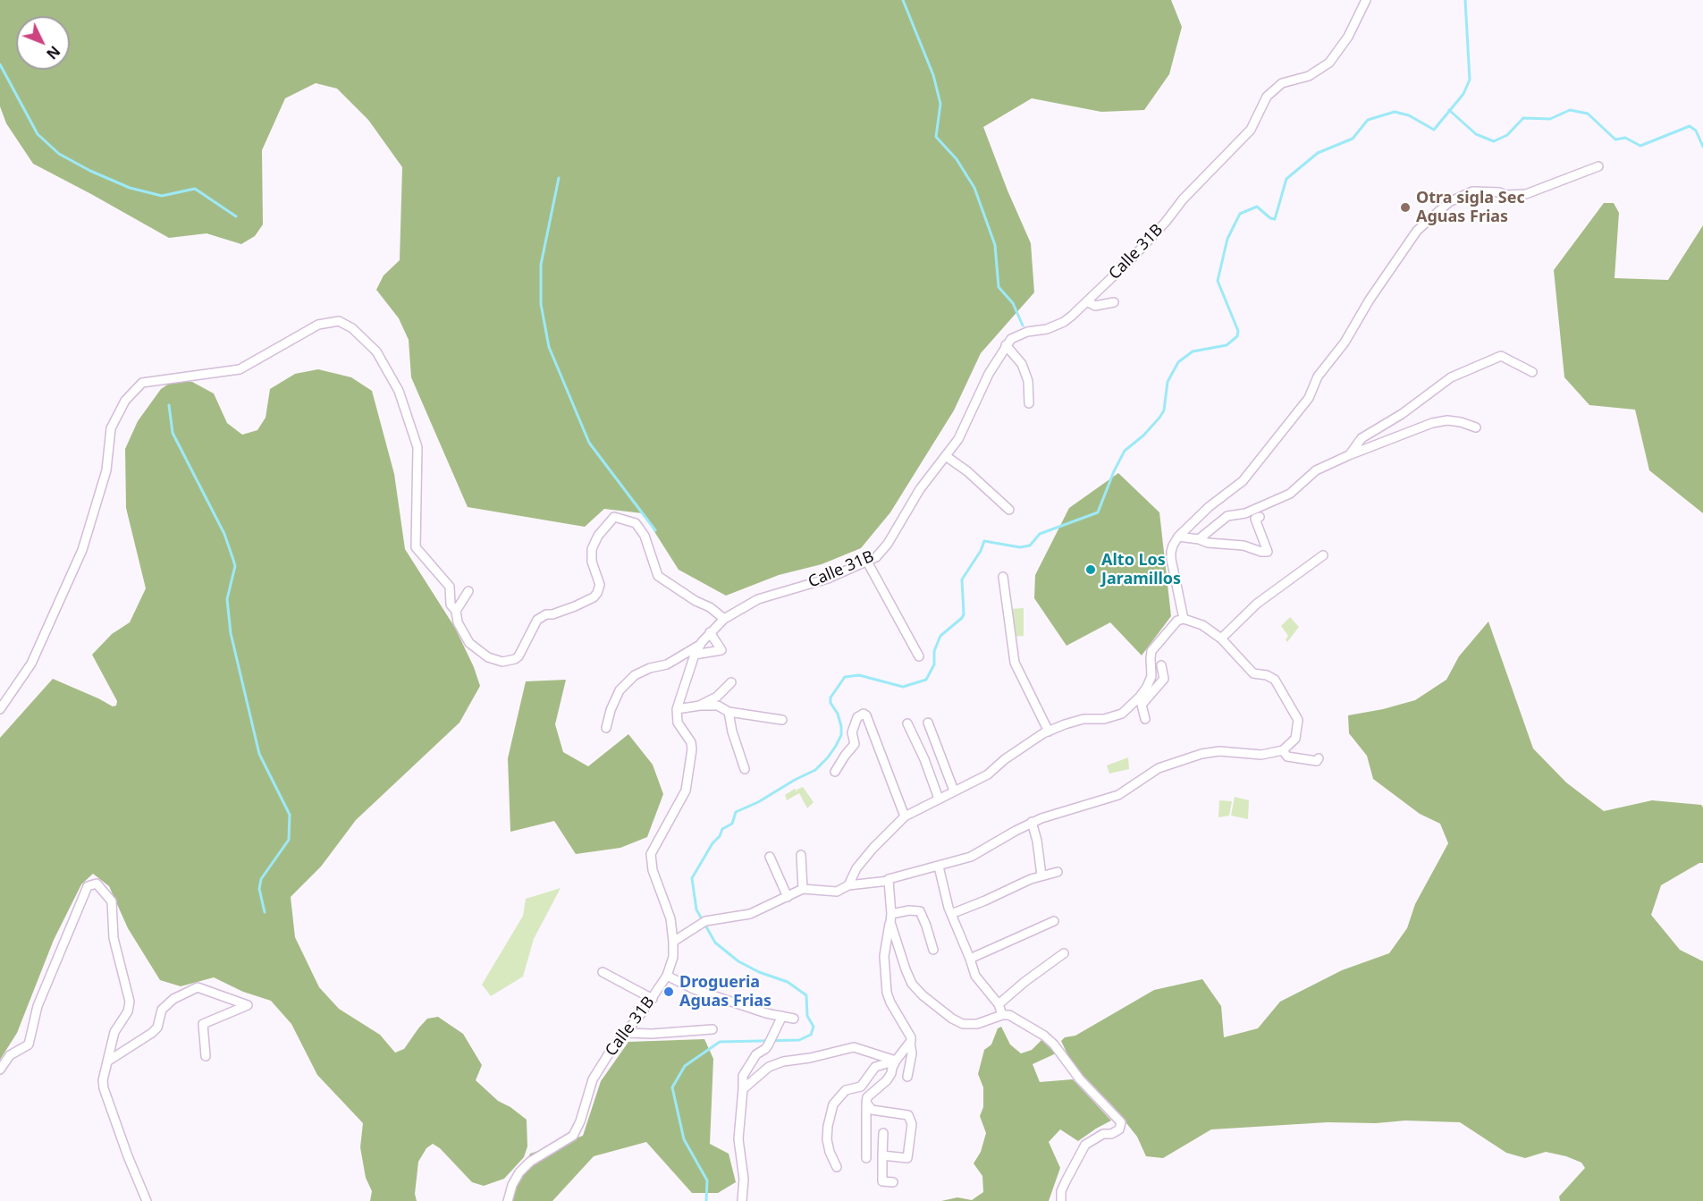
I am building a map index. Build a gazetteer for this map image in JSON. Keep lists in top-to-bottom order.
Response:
{
  "streets": {
    "street": ["Calle 31B"]
  },
  "places": ["Otra sigla Sec Aguas Frias", "Alto Los Jaramillos", "Drogueria Aguas Frias"],
  "north": "bottom right"
}
